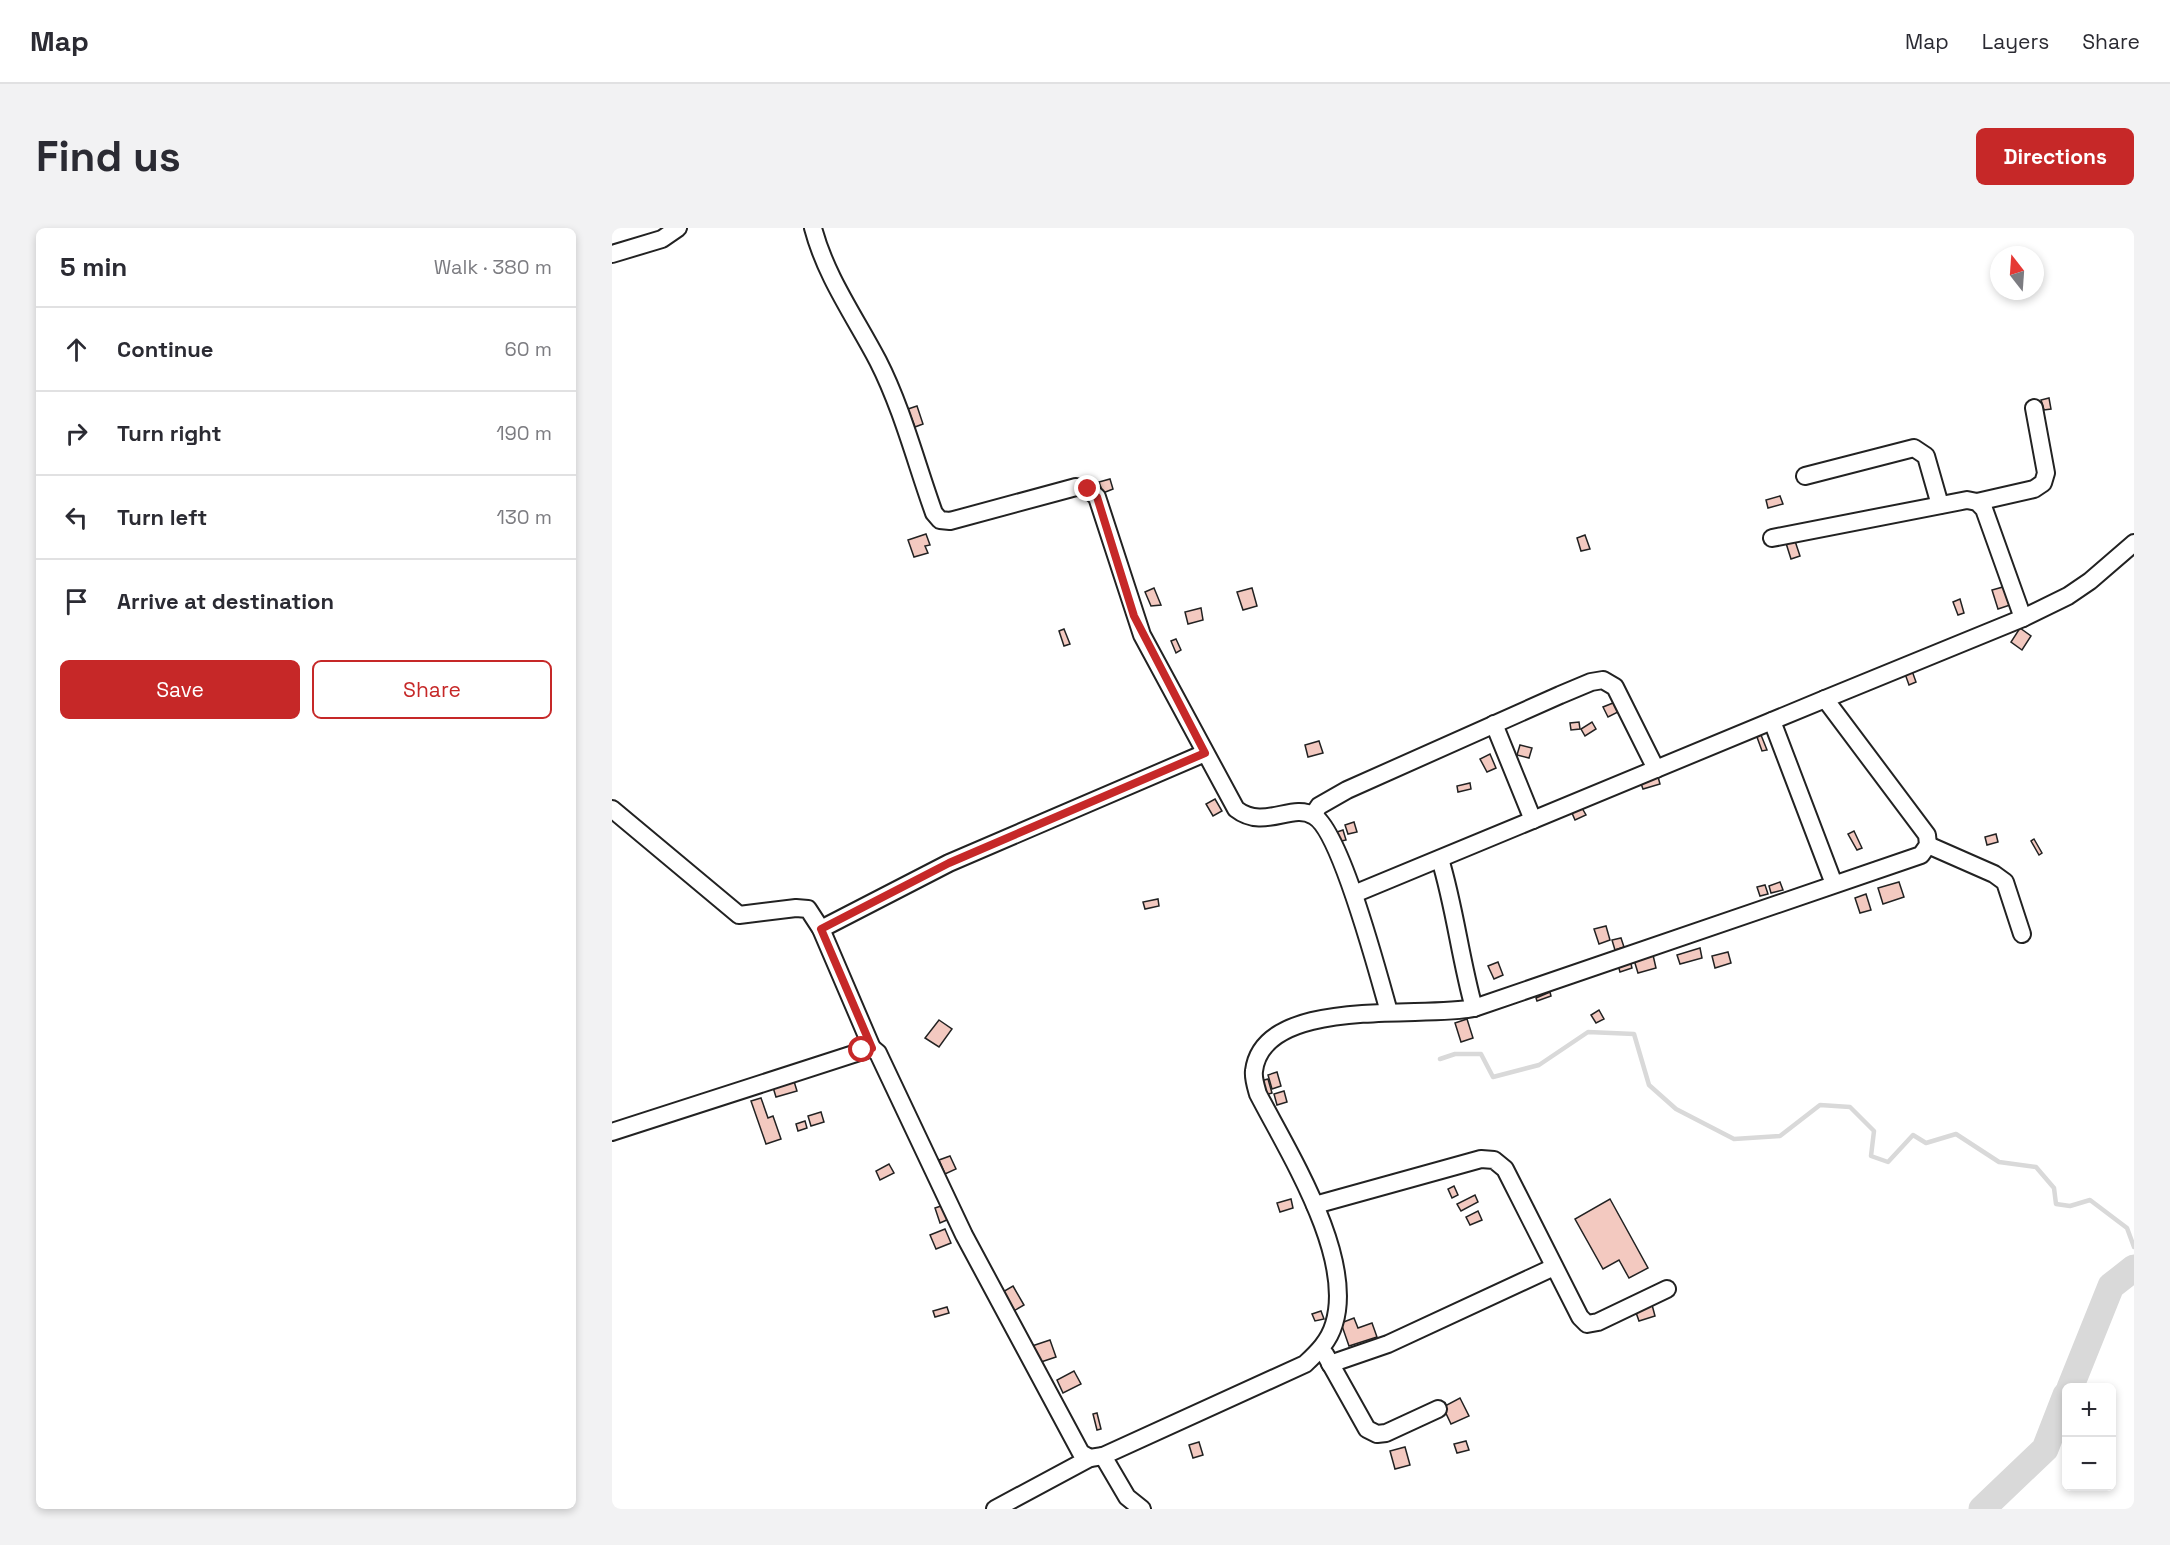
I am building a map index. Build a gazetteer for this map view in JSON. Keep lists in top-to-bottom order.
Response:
{
  "north": "top",
  "page": {
    "header": "Map",
    "nav": ["Map", "Layers", "Share"],
    "buttons": [
      "Directions",
      ["Save", "Share"]
    ],
    "title": "Find us",
    "heading": ["5 min", "Walk · 380 m"],
    "list": [
      ["Continue", "60 m"],
      ["Turn right", "190 m"],
      ["Turn left", "130 m"],
      "Arrive at destination"
    ],
    "map_buttons": ["+", "−"]
  }
}
